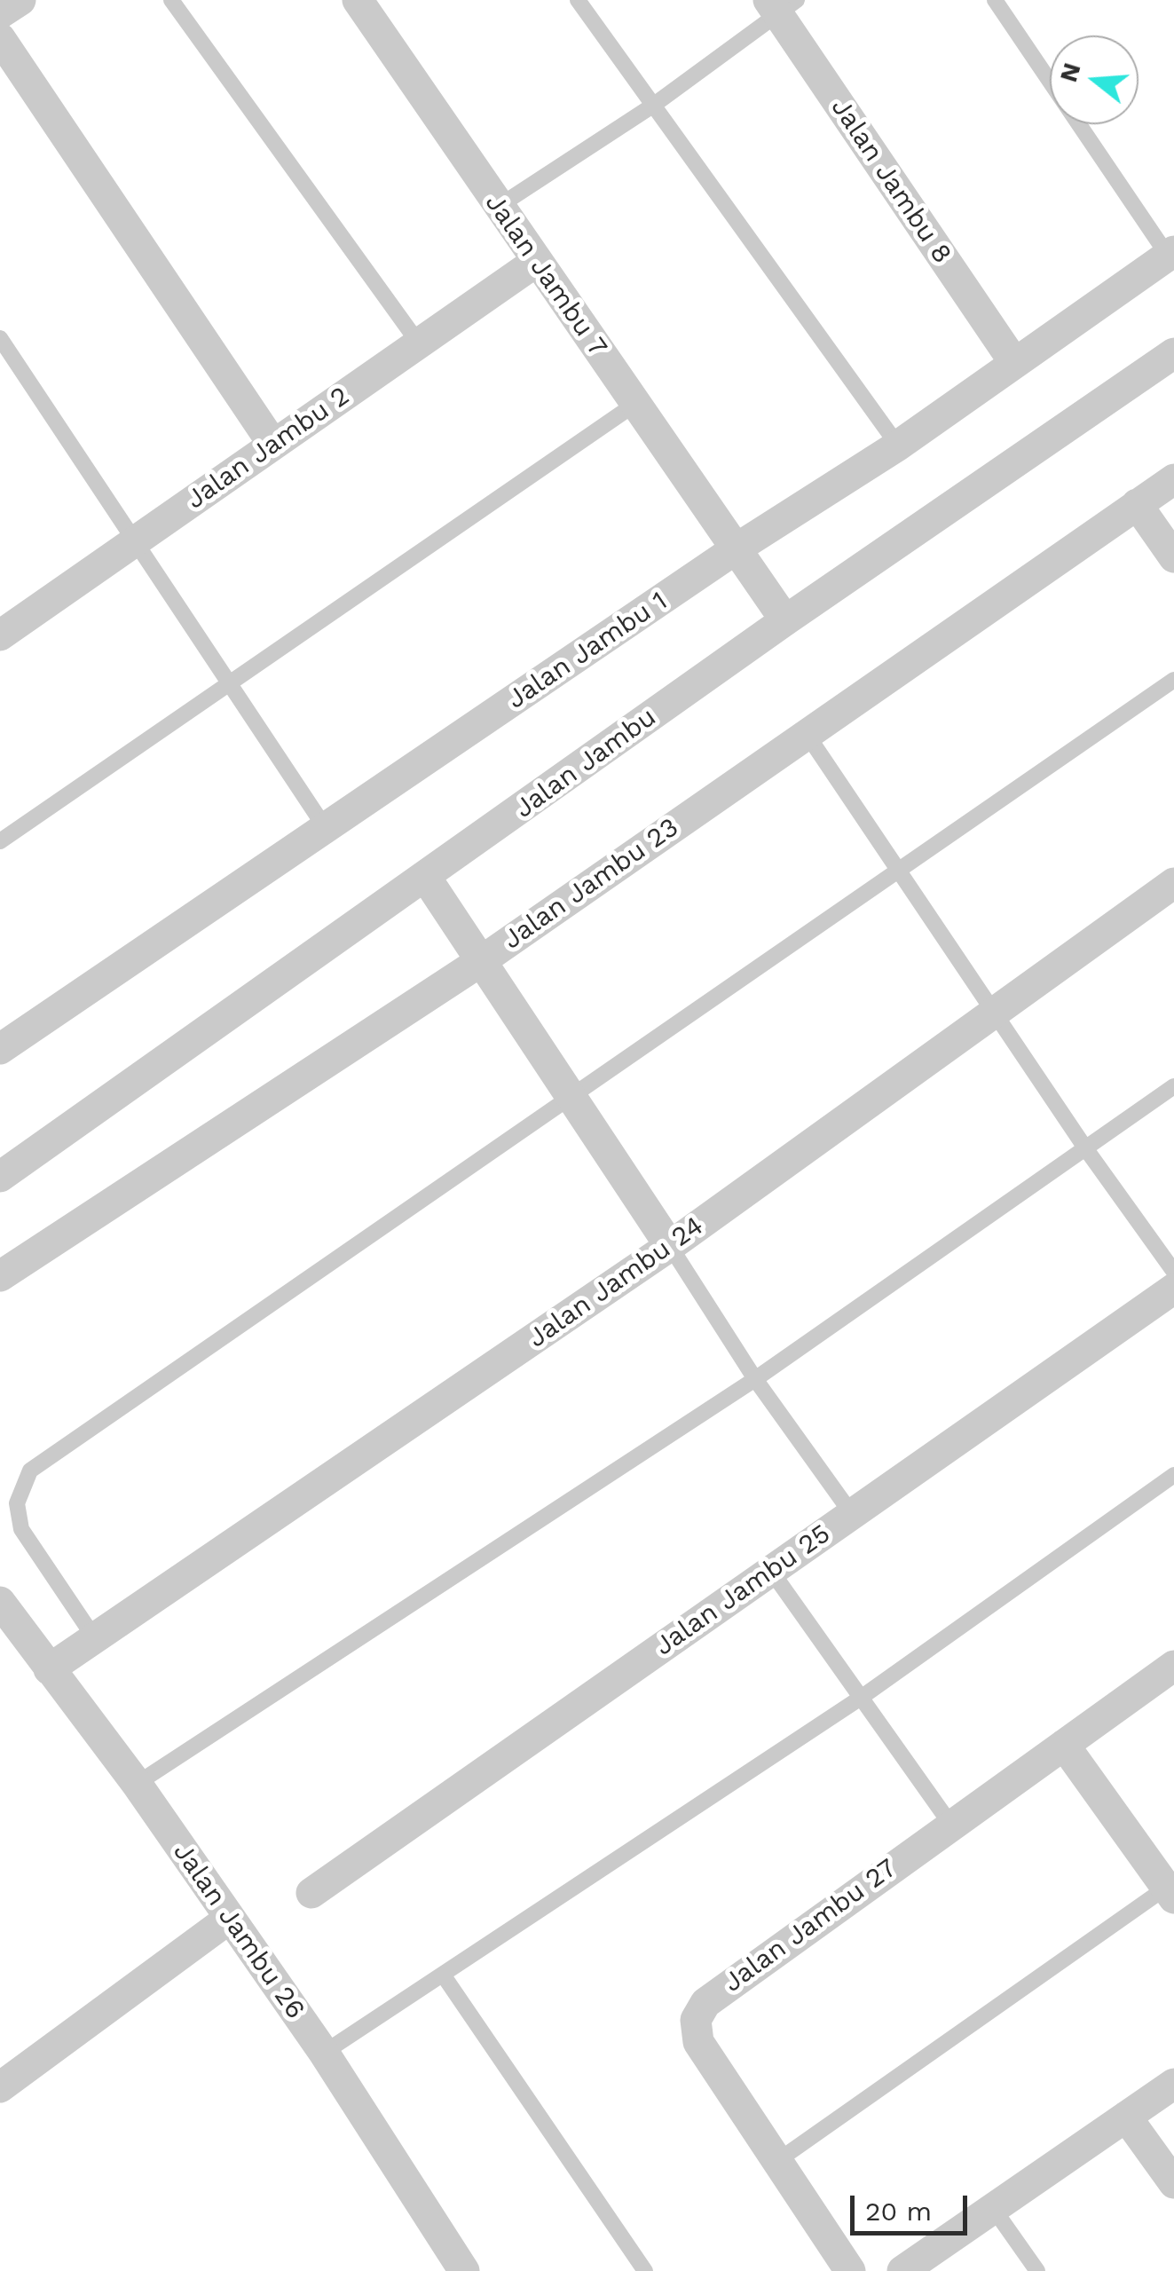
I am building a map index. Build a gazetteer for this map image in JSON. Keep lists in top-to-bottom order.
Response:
{
  "streets": {
    "street": [
      "Jalan Jambu 8",
      "Jalan Jambu 7",
      "Jalan Jambu 2",
      "Jalan Jambu 1",
      "Jalan Jambu",
      "Jalan Jambu 23",
      "Jalan Jambu 24",
      "Jalan Jambu 25",
      "Jalan Jambu 27",
      "Jalan Jambu 26"
    ]
  },
  "crossings": [
    ["Jalan Jambu 8", "Jalan Jambu 1"],
    ["Jalan Jambu 7", "Jalan Jambu 2"],
    ["Jalan Jambu 7", "Jalan Jambu 1"],
    ["Jalan Jambu 7", "Jalan Jambu"],
    ["Jalan Jambu 24", "Jalan Jambu 26"]
  ],
  "scale_bar": "20 m",
  "north": "left"
}
